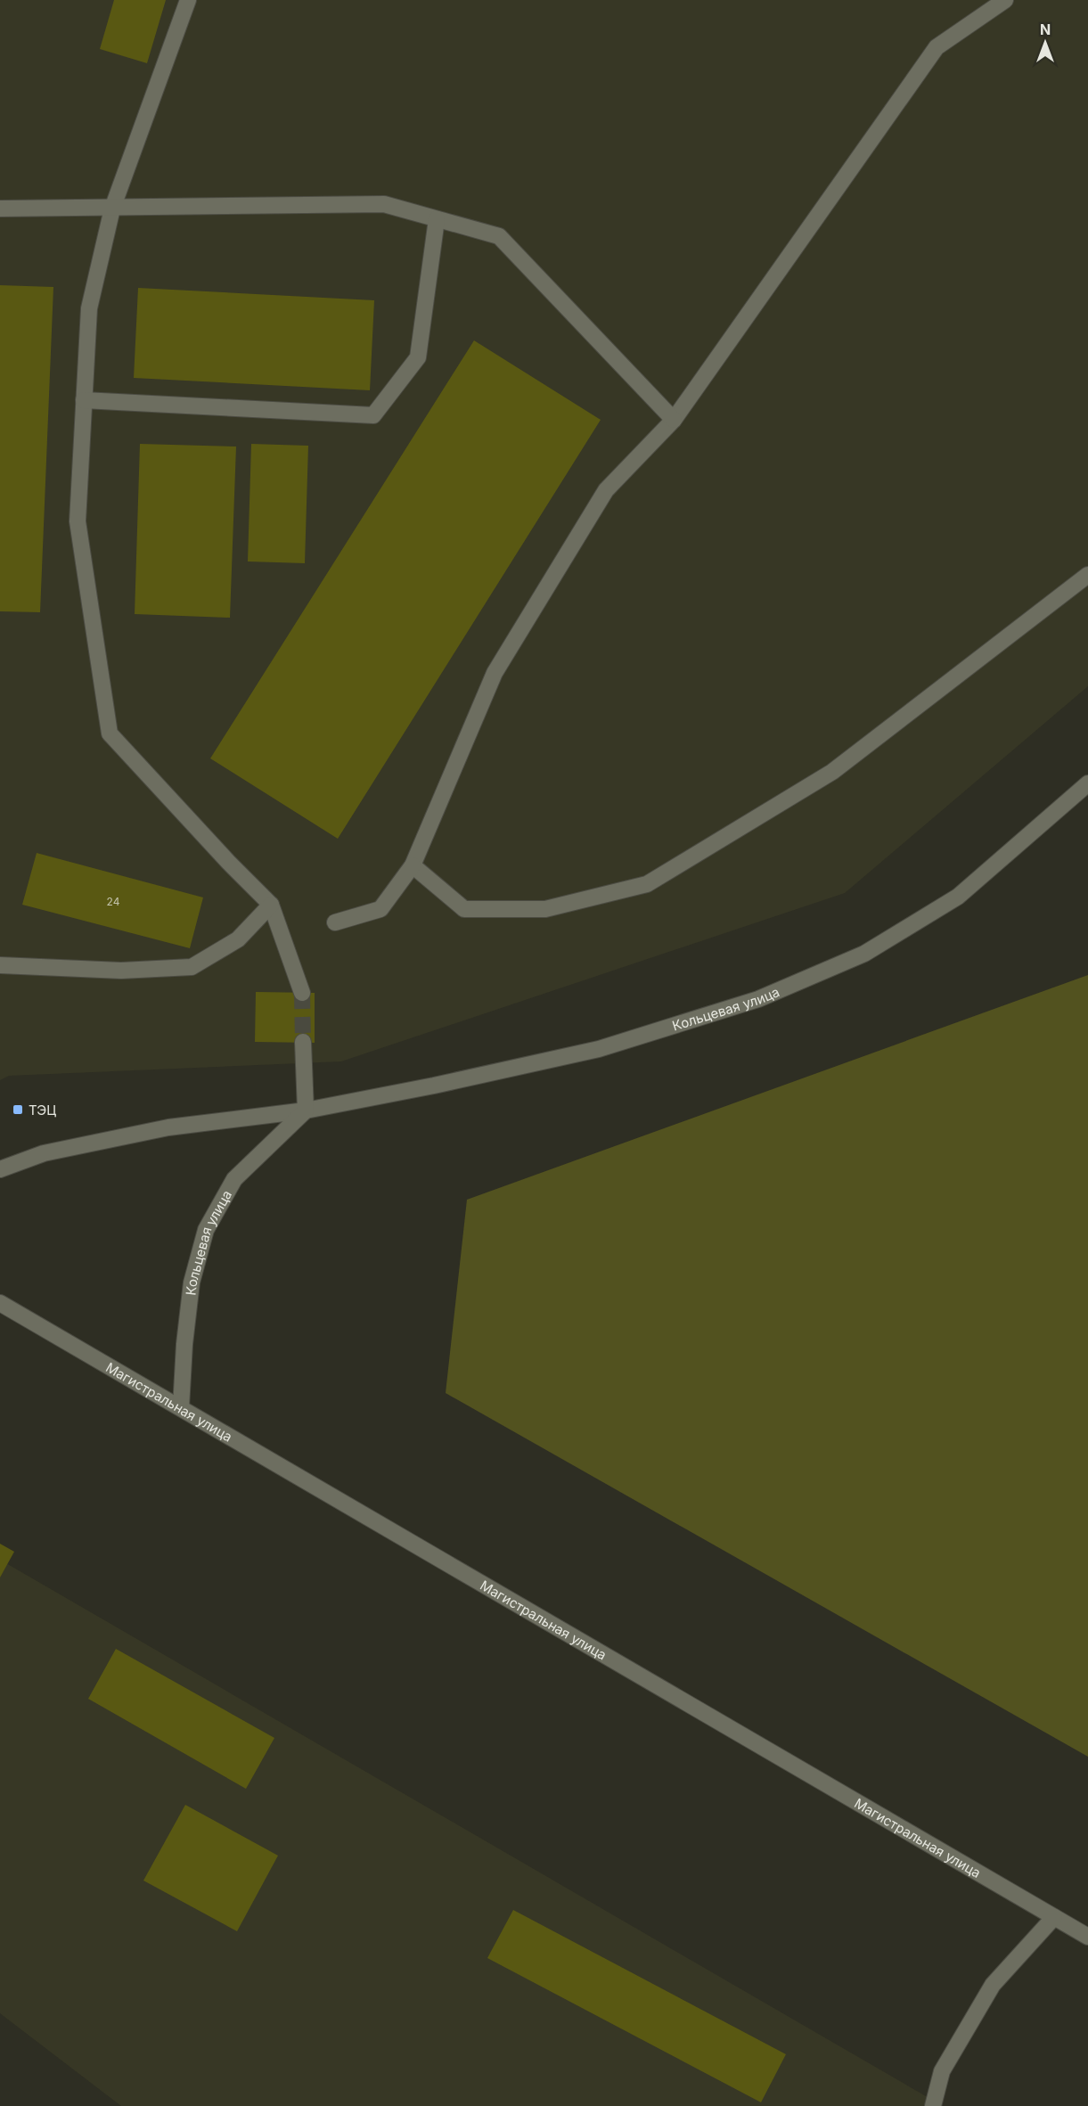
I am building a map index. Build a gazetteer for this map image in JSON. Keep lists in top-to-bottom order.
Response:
{
  "streets": {
    "street": ["Кольцевая улица", "Магистральная улица"]
  },
  "crossings": [
    ["Кольцевая улица", "Магистральная улица"]
  ],
  "places": {
    "transit": ["ТЭЦ"]
  },
  "house_numbers": ["24"],
  "north": "top"
}
